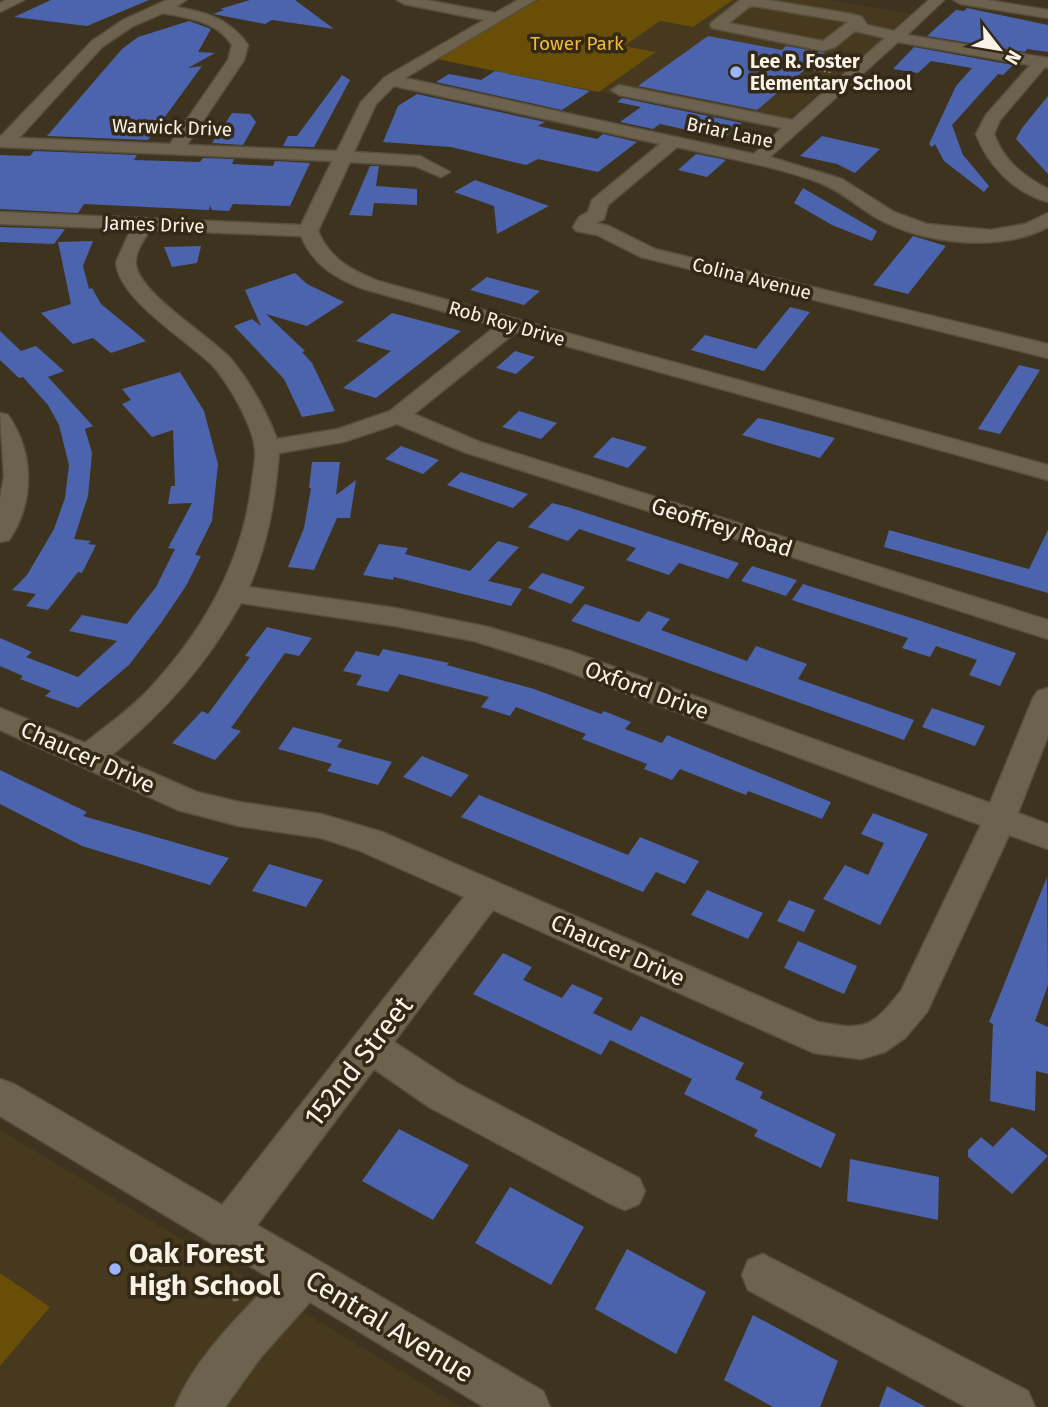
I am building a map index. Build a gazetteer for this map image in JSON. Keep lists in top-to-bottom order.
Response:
{
  "streets": {
    "street": [
      "Warwick Drive",
      "Briar Lane",
      "James Drive",
      "Colina Avenue",
      "Rob Roy Drive",
      "Geoffrey Road",
      "Oxford Drive",
      "Chaucer Drive",
      "152nd Street",
      "Central Avenue"
    ]
  },
  "crossings": [
    ["Briar Lane", "Colina Avenue"],
    ["James Drive", "Rob Roy Drive"],
    ["Oxford Drive", "Chaucer Drive"],
    ["Chaucer Drive", "152nd Street"],
    ["152nd Street", "Central Avenue"]
  ],
  "parks": ["Tower Park"],
  "places": ["Lee R. Foster Elementary School", "Oak Forest High School"],
  "north": "bottom right"
}
